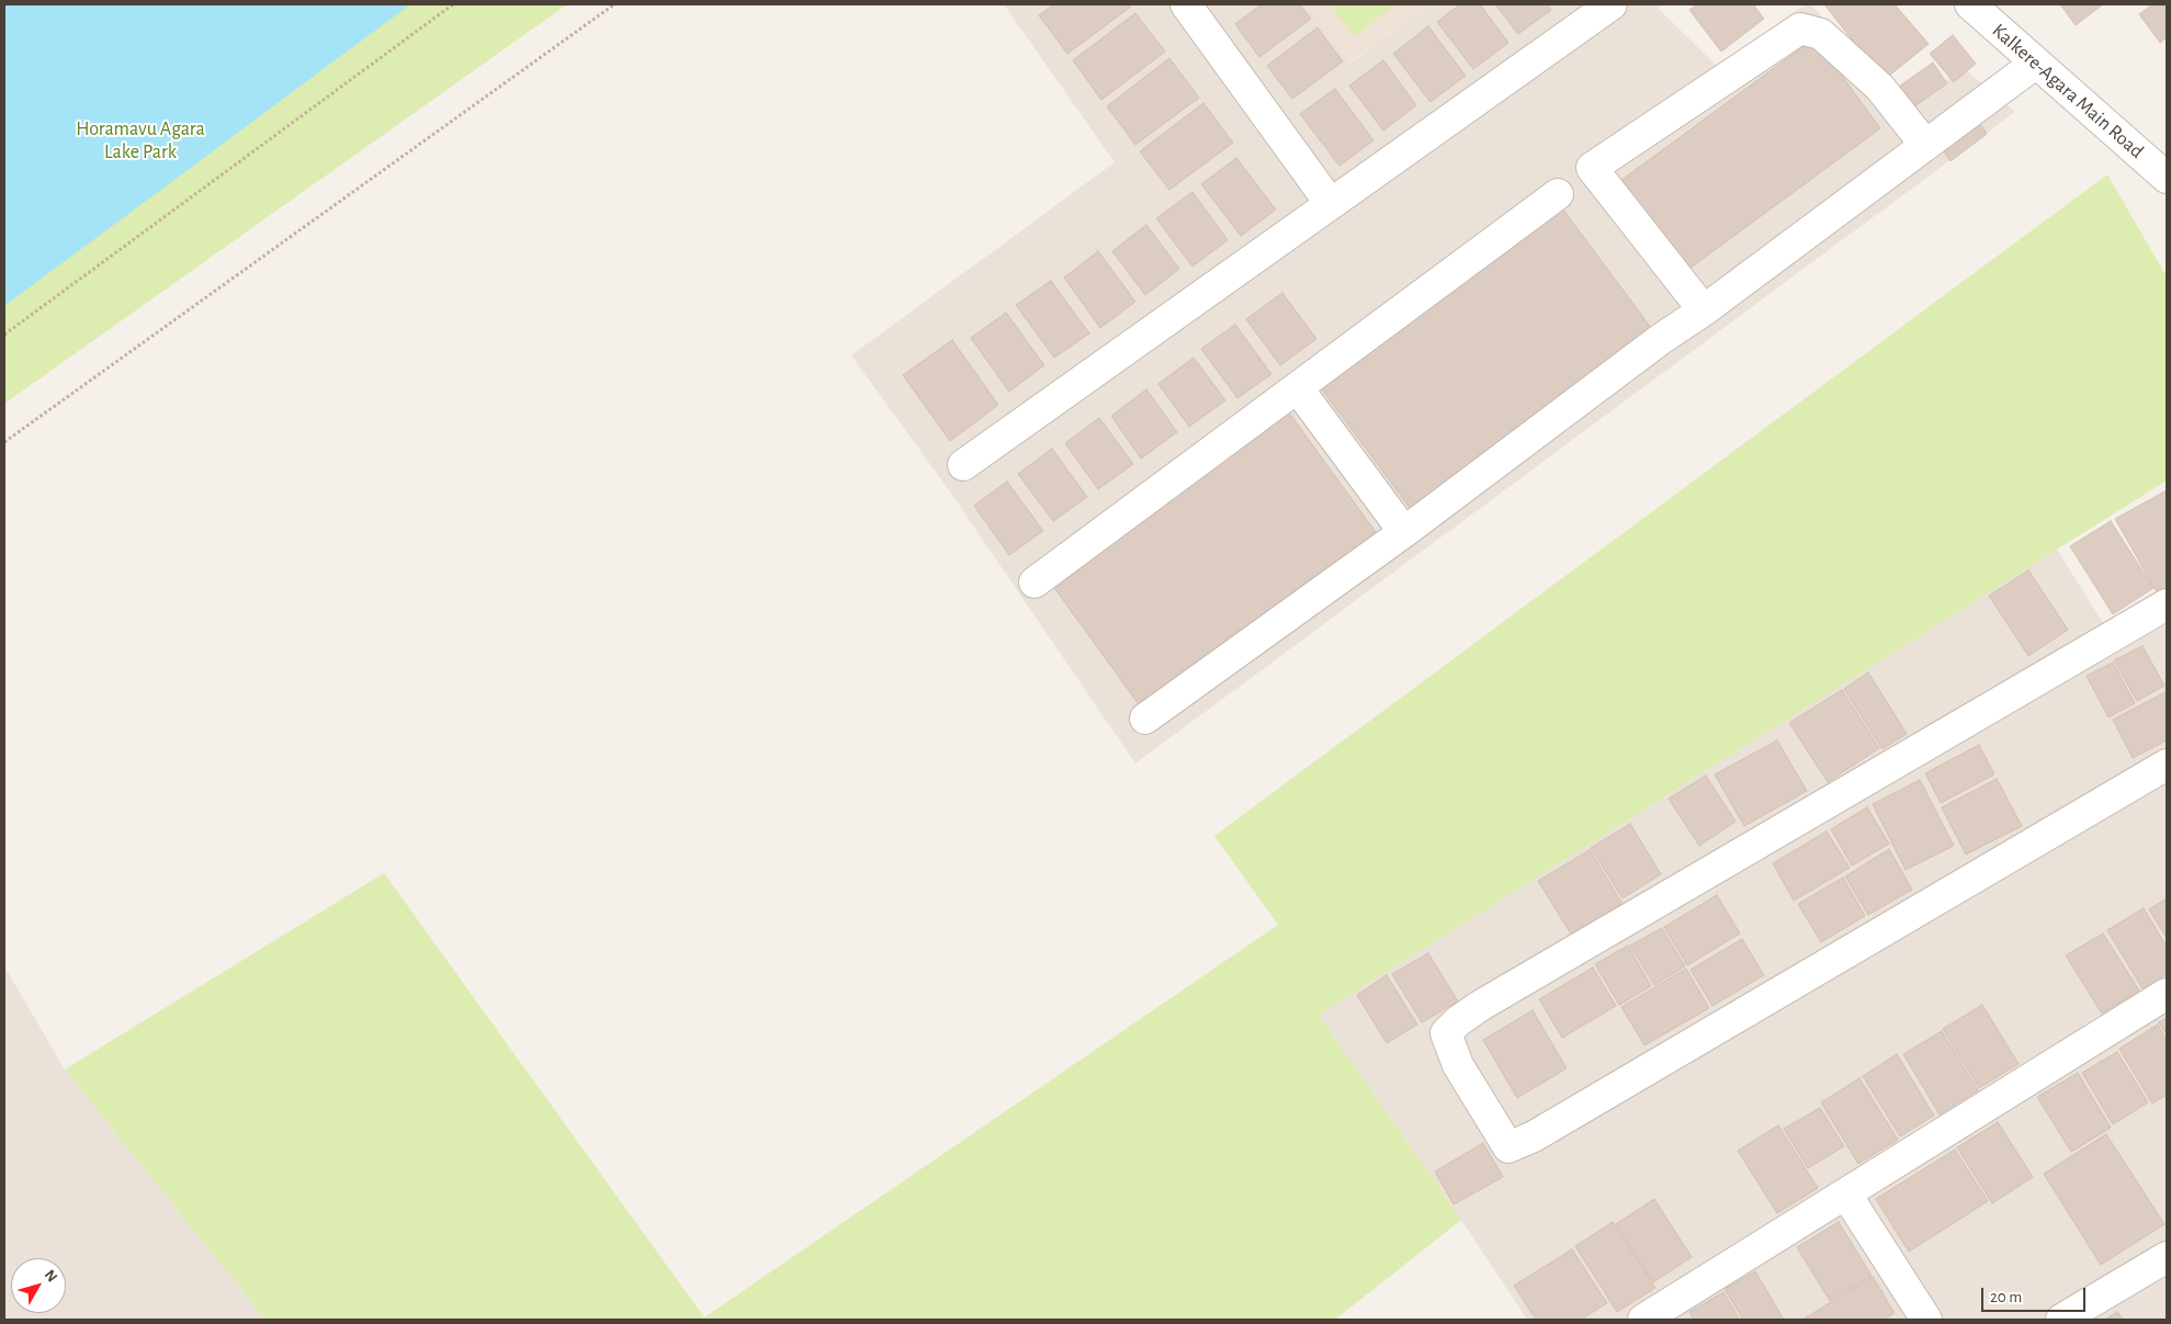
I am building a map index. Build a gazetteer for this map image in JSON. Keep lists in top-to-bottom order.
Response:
{
  "streets": {
    "street": ["Kalkere-Agara Main Road"]
  },
  "parks": ["Horamavu Agara Lake Park"],
  "scale_bar": "20 m",
  "north": "top right"
}
